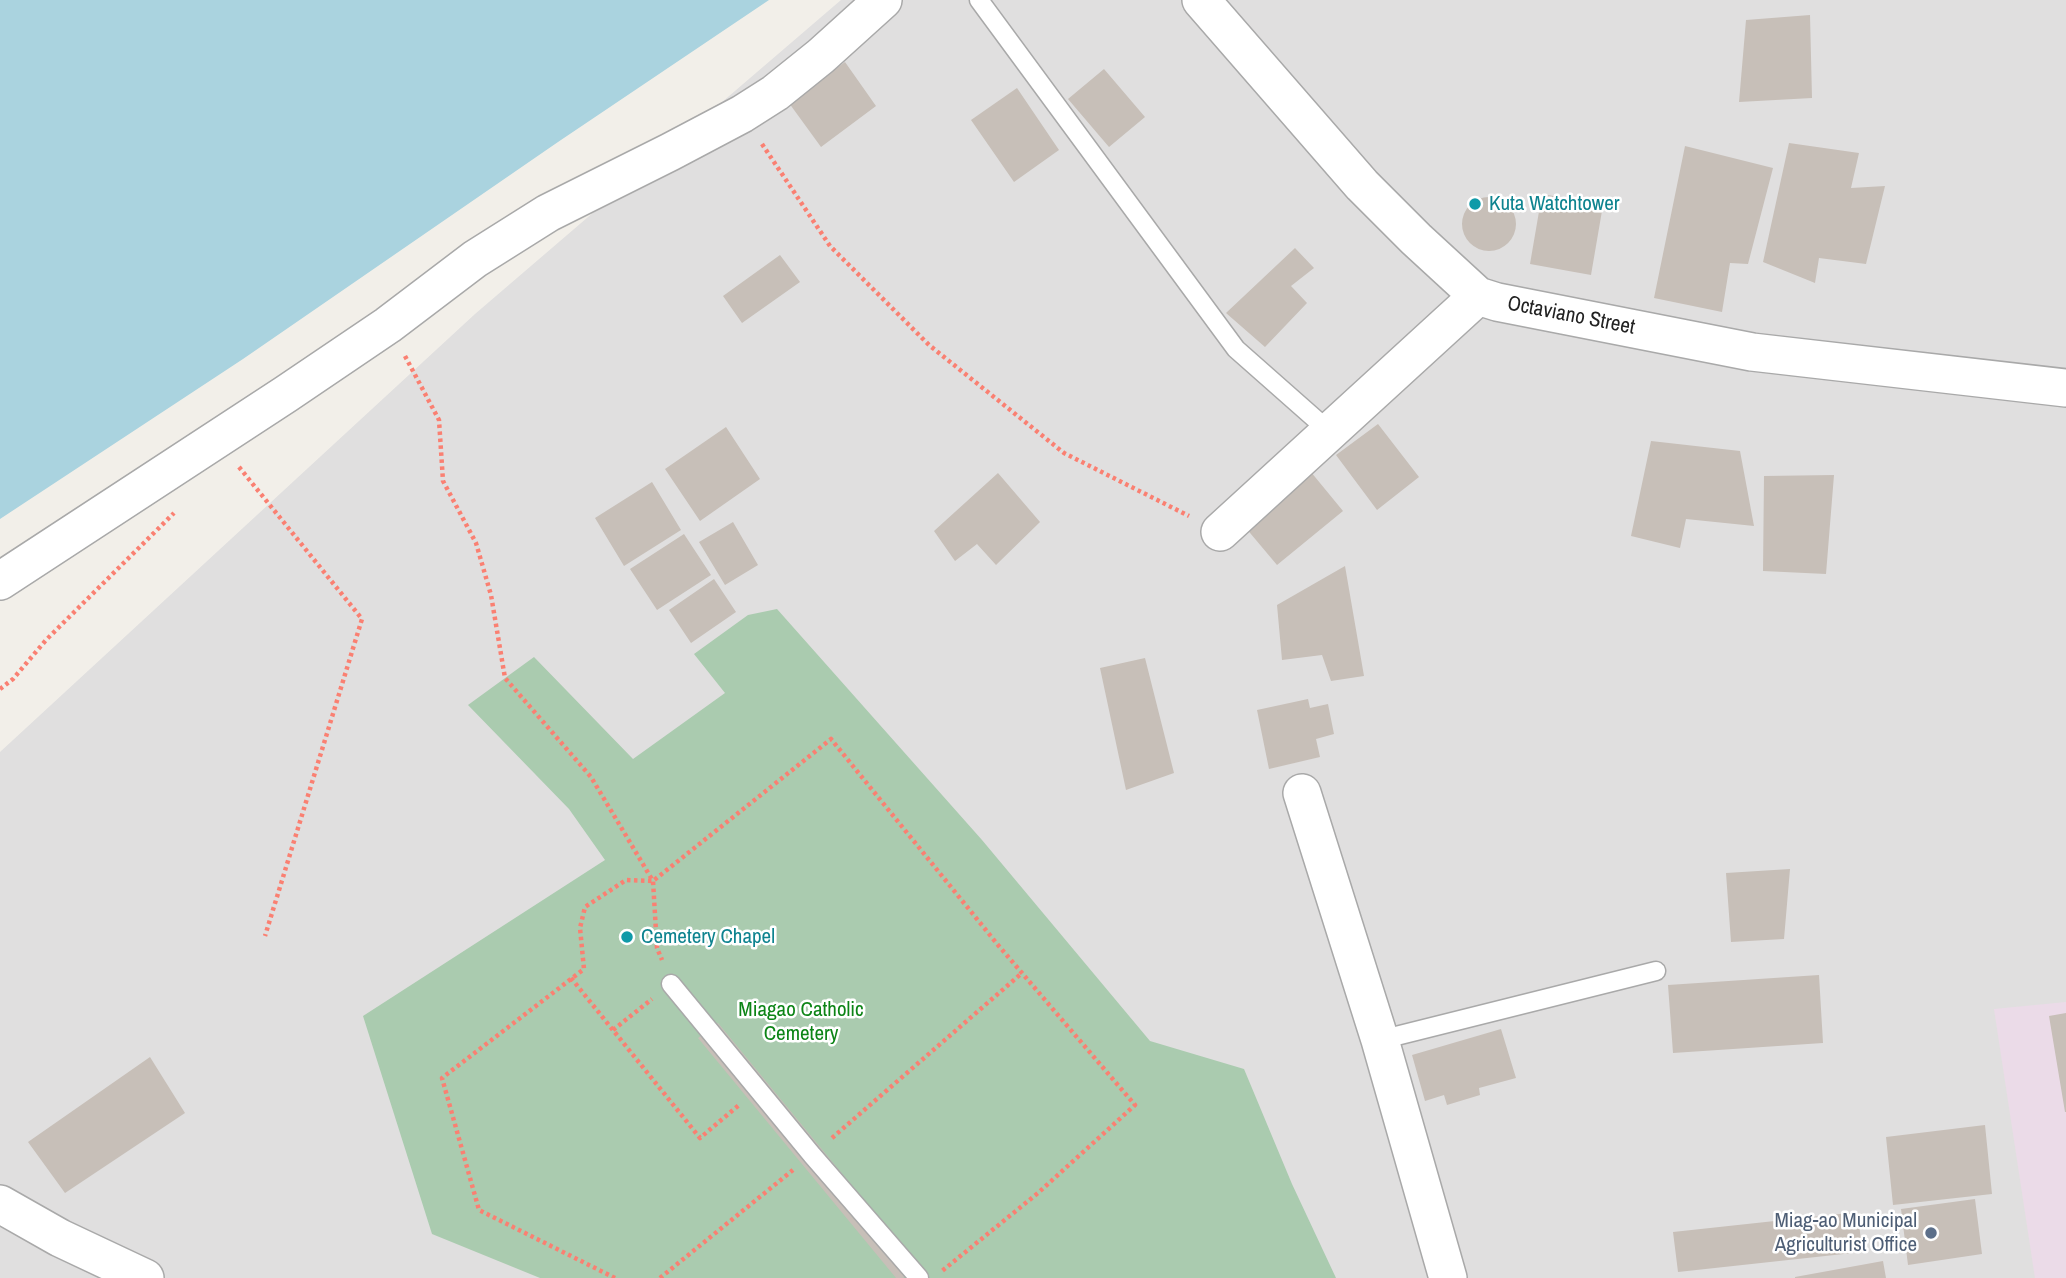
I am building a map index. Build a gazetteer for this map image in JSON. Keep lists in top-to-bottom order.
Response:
{
  "streets": {
    "street": ["Octaviano Street"]
  },
  "parks": ["Miagao Catholic Cemetery"],
  "places": ["Kuta Watchtower", "Cemetery Chapel", "Miag-ao Municipal Agriculturist Office"]
}
